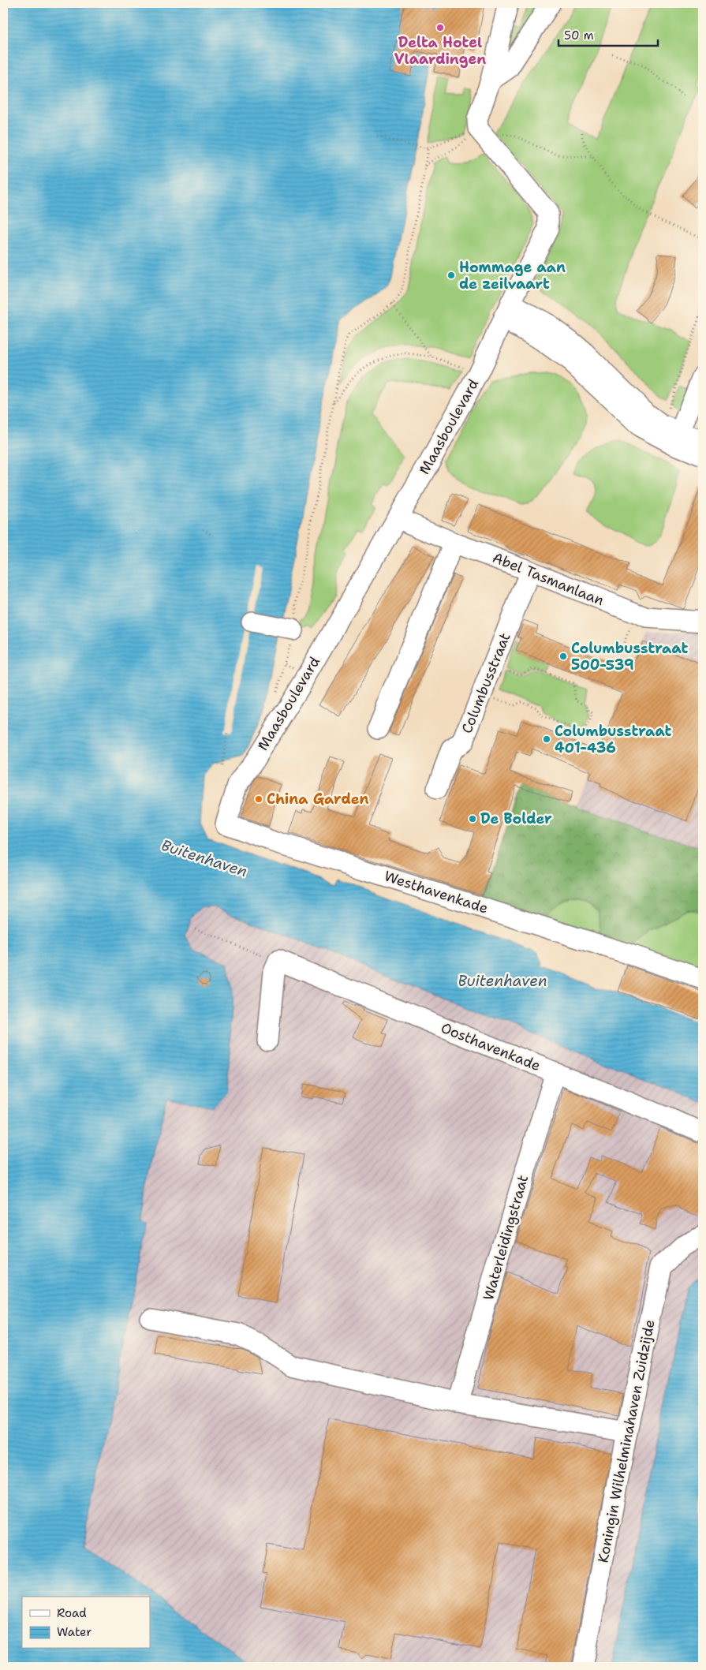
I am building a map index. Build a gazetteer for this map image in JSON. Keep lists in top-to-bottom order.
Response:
{
  "streets": {
    "street": [
      "Maasboulevard",
      "Abel Tasmanlaan",
      "Columbusstraat",
      "Westhavenkade",
      "Oosthavenkade",
      "Waterleidingstraat",
      "Koningin Wilhelminahaven Zuidzijde"
    ]
  },
  "crossings": [
    ["Maasboulevard", "Abel Tasmanlaan"],
    ["Maasboulevard", "Westhavenkade"],
    ["Abel Tasmanlaan", "Columbusstraat"],
    ["Oosthavenkade", "Waterleidingstraat"]
  ],
  "water": ["Buitenhaven"],
  "places": [
    "Delta Hotel Vlaardingen",
    "Hommage aan de zeilvaart",
    "Columbusstraat 500-539",
    "Columbusstraat 401-436",
    "China Garden",
    "De Bolder"
  ],
  "legend": ["Road", "Water"],
  "scale_bar": "50 m"
}
